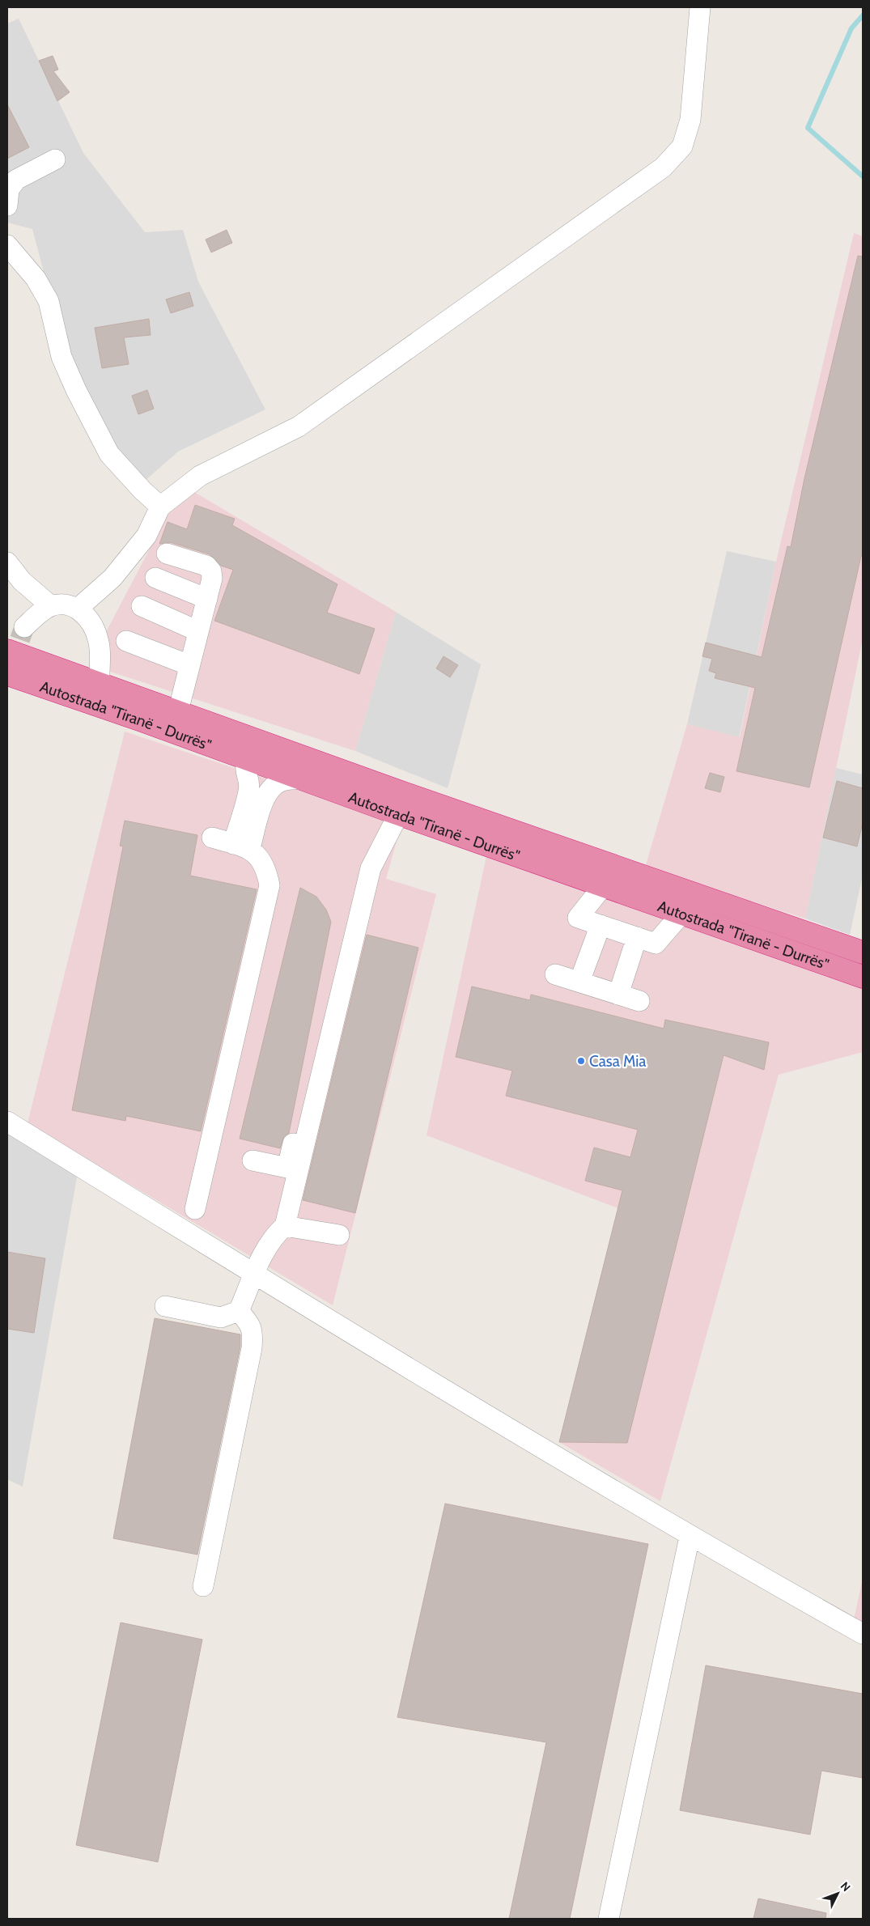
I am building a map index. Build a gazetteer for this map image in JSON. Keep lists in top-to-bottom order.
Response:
{
  "streets": {
    "highway": ["Autostrada \"Tiranë - Durrës\""]
  },
  "places": ["Casa Mia"],
  "north": "top right"
}
